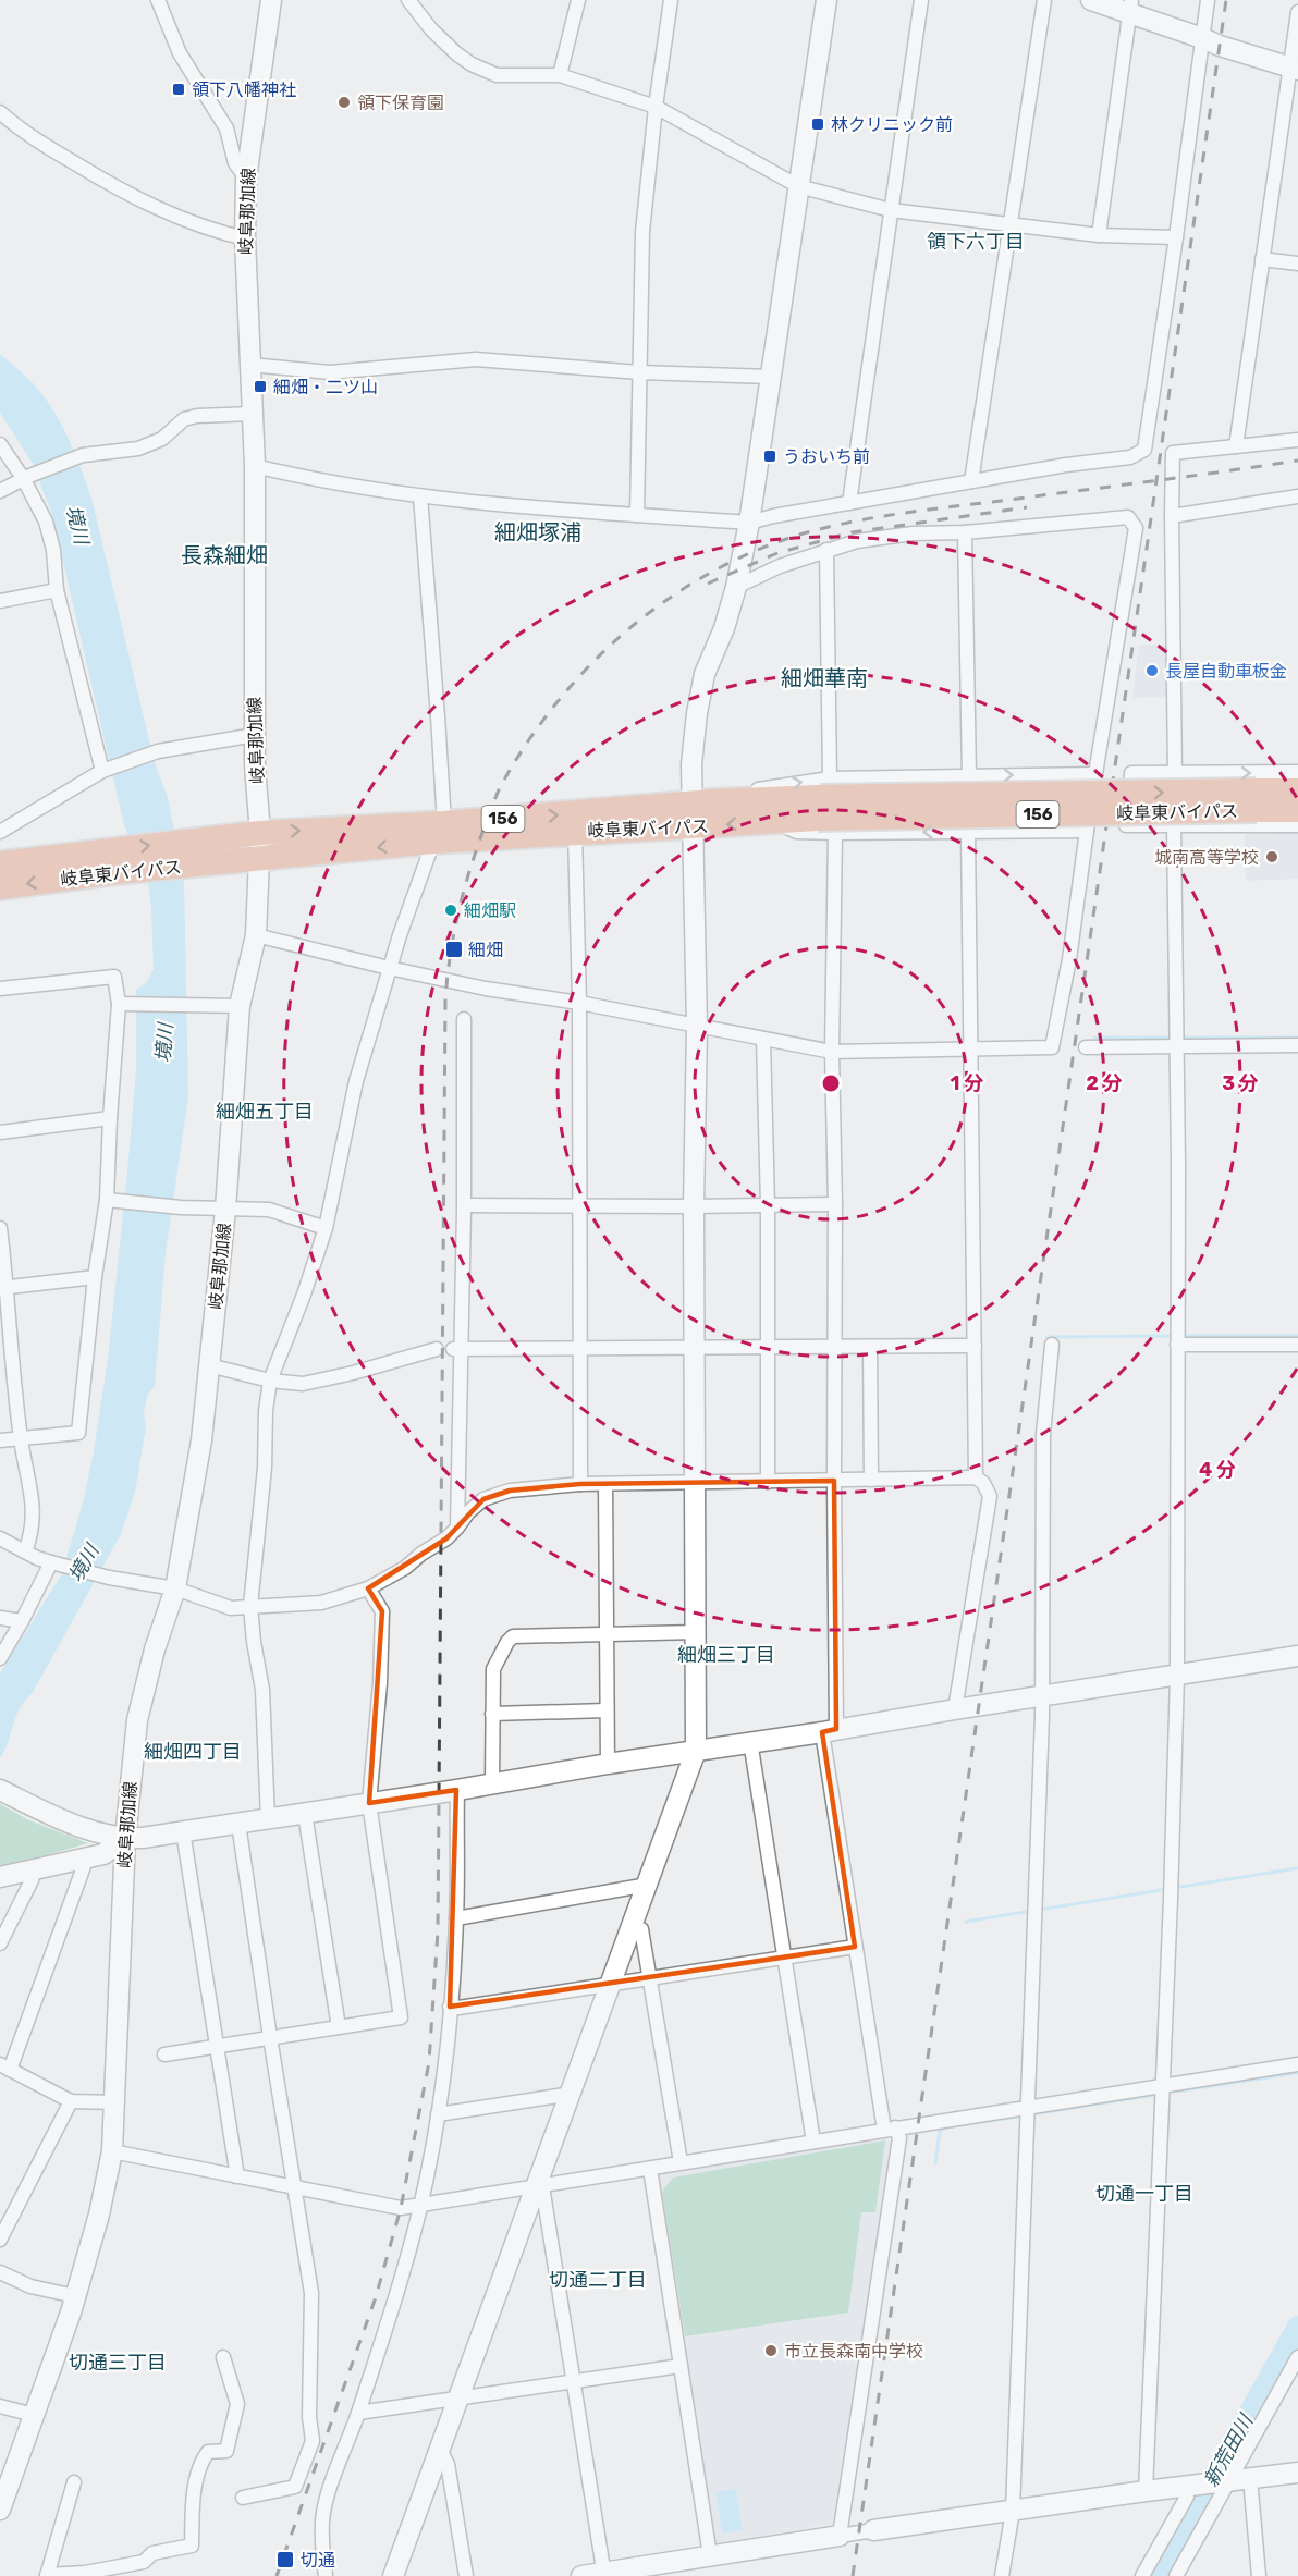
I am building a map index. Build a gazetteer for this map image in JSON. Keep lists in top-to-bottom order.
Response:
{
  "streets": {
    "highway": ["岐阜東バイパス", "156"],
    "street": ["岐阜那加線"]
  },
  "crossings": [
    ["岐阜那加線", "岐阜東バイパス"]
  ],
  "districts": [
    "領下六丁目",
    "細畑塚浦",
    "長森細畑",
    "細畑華南",
    "細畑五丁目",
    "細畑三丁目",
    "細畑四丁目",
    "切通一丁目",
    "切通二丁目",
    "切通三丁目"
  ],
  "water": ["境川", "新荒田川"],
  "places": {
    "transit": [
      "領下八幡神社",
      "林クリニック前",
      "細畑・二ツ山",
      "うおいち前",
      "細畑",
      "切通"
    ],
    "other": [
      "領下保育園",
      "長屋自動車板金",
      "城南高等学校",
      "細畑駅",
      "市立長森南中学校"
    ]
  },
  "rings": [
    "1 分",
    "2 分",
    "3 分",
    "4 分"
  ]
}
